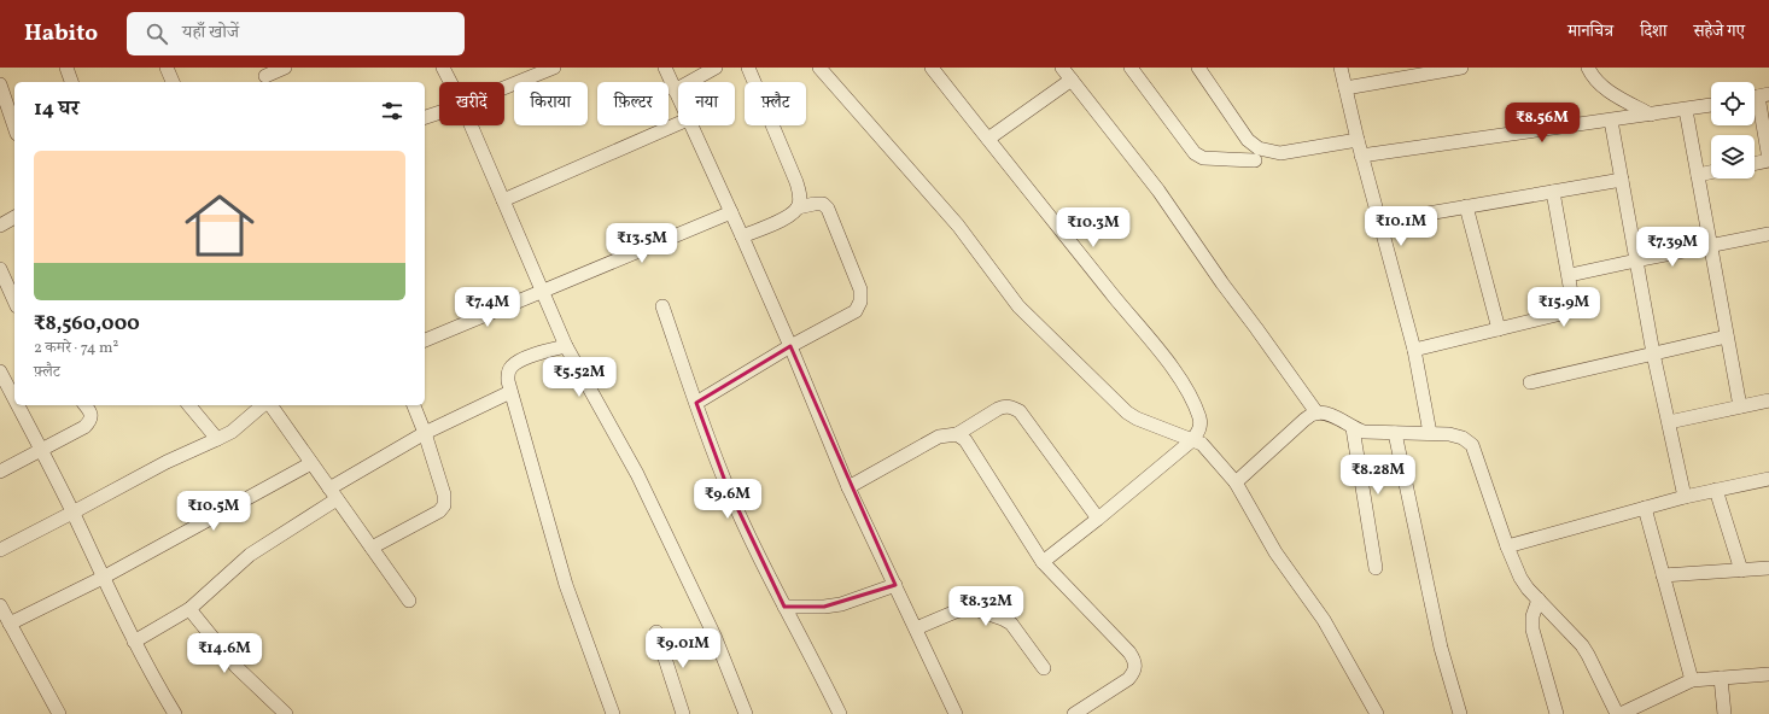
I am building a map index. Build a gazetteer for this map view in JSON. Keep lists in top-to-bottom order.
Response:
{
  "page": {
    "header": "Habito",
    "search": "यहाँ खोजें",
    "nav": ["मानचित्र", "दिशा", "सहेजे गए"],
    "chip": [
      "खरीदें",
      "किराया",
      "फ़िल्टर",
      "नया",
      "फ़्लैट"
    ],
    "heading": "14 घर",
    "price": [
      "₹8.56M",
      "₹10.1M",
      "₹10.3M",
      "₹13.5M",
      "₹7.39M",
      "₹7.4M",
      "₹15.9M",
      "₹5.52M",
      "₹8.28M",
      "₹9.6M",
      "₹10.5M",
      "₹8.32M",
      "₹9.01M",
      "₹14.6M"
    ],
    "list": [
      {
        "name": "₹8,560,000",
        "note": "2 कमरे · 74 m² · फ़्लैट"
      }
    ]
  }
}
